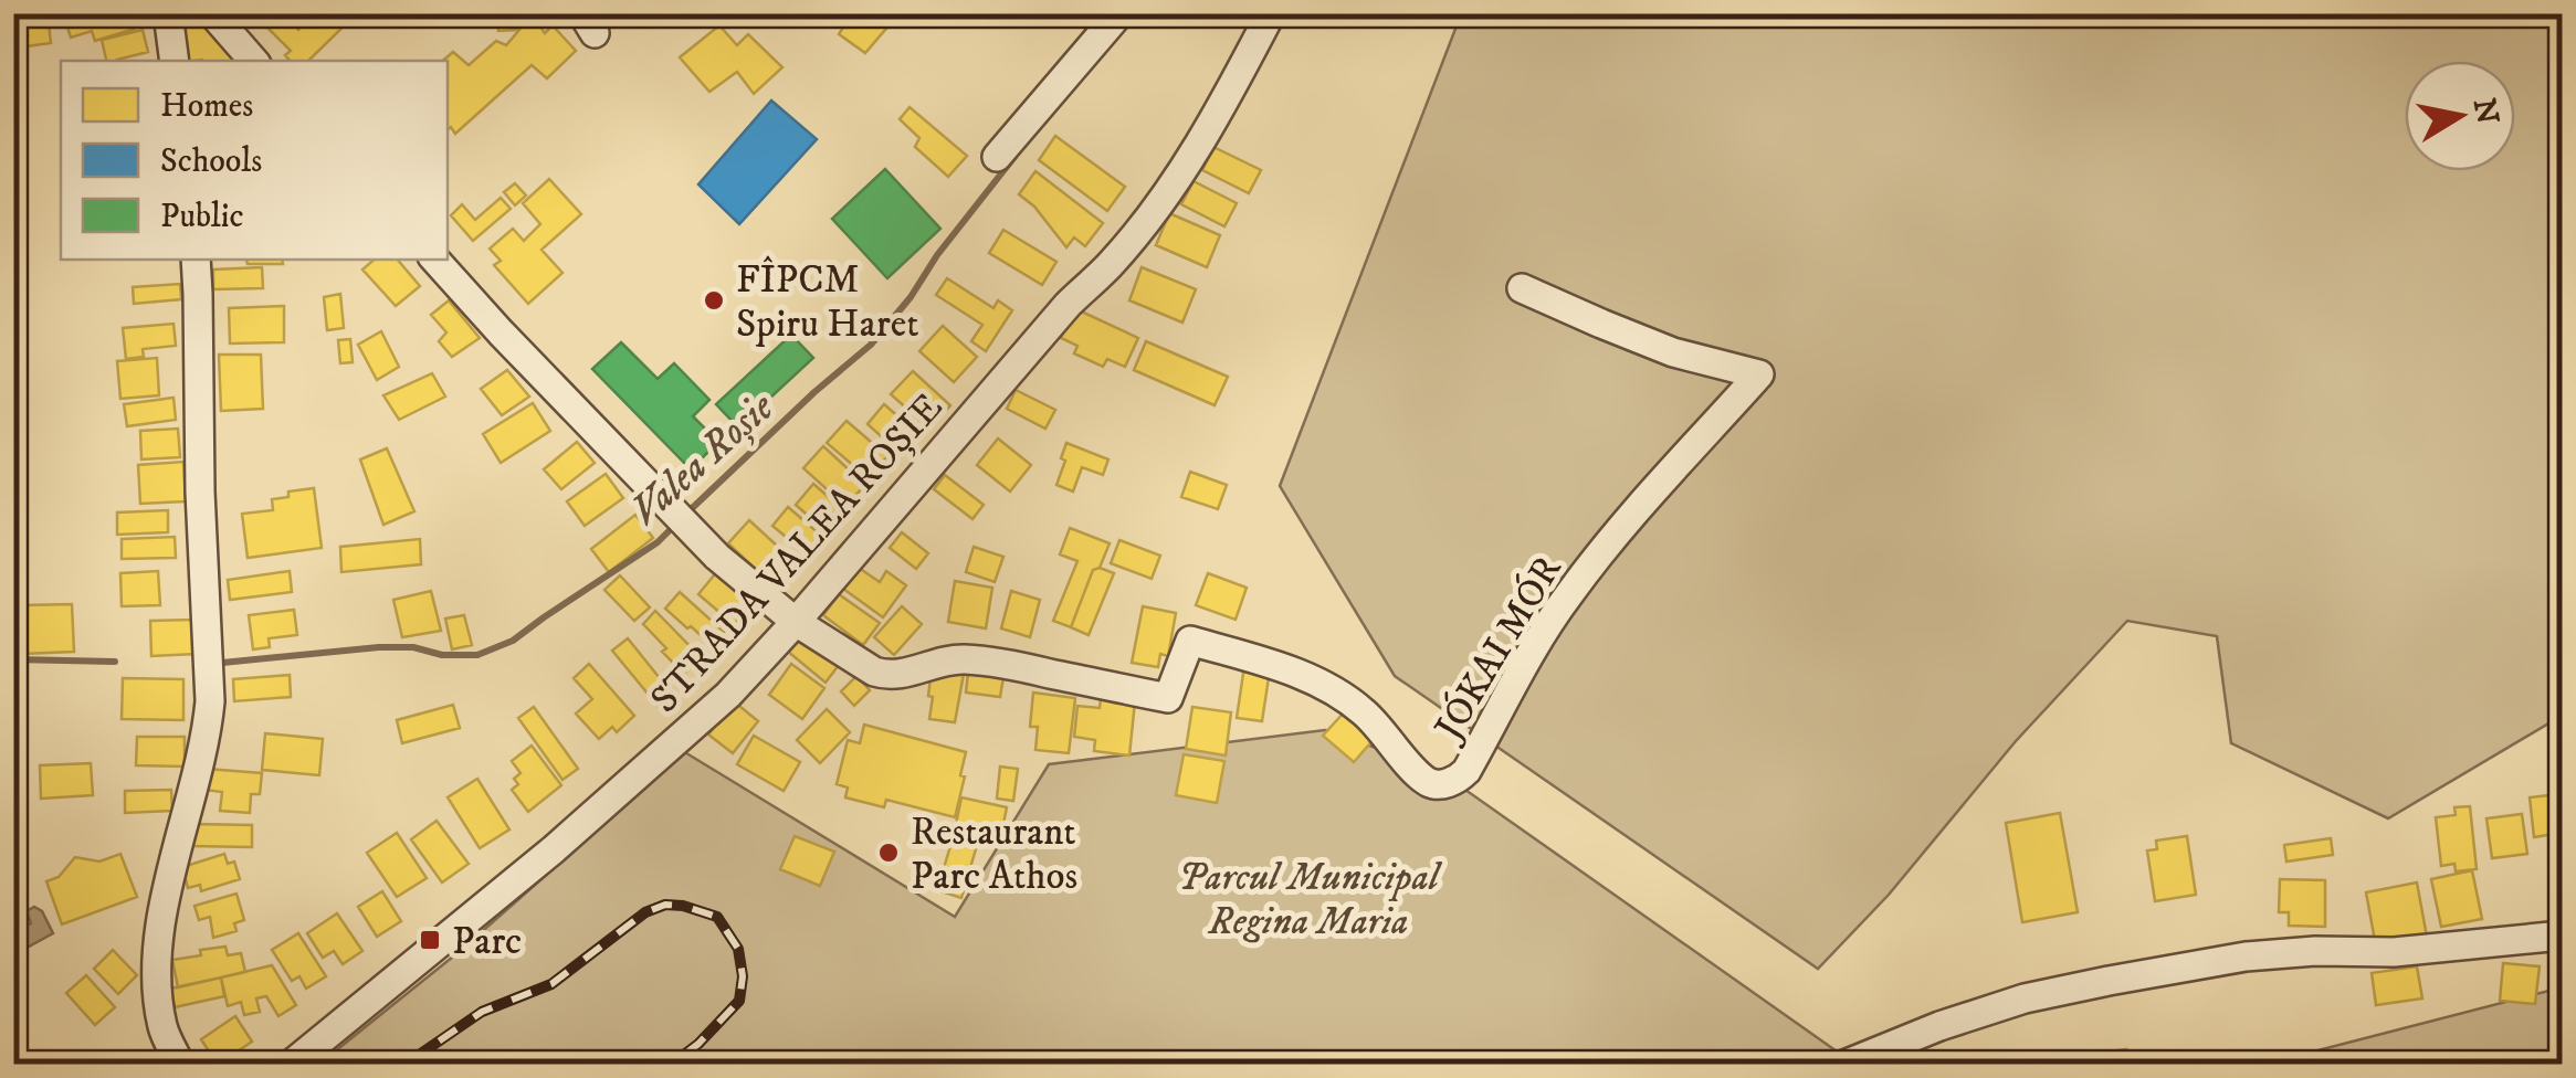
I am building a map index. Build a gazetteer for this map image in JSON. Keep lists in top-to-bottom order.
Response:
{
  "streets": {
    "street": ["STRADA VALEA ROȘIE", "JÓKAI MÓR"]
  },
  "crossings": [
    ["STRADA VALEA ROȘIE", "JÓKAI MÓR"]
  ],
  "water": ["Valea Roșie"],
  "parks": ["Parcul Municipal Regina Maria"],
  "places": {
    "other": ["FÎPCM Spiru Haret", "Restaurant Parc Athos"],
    "transit": ["Parc"]
  },
  "legend": ["Homes", "Schools", "Public"],
  "north": "right"
}
